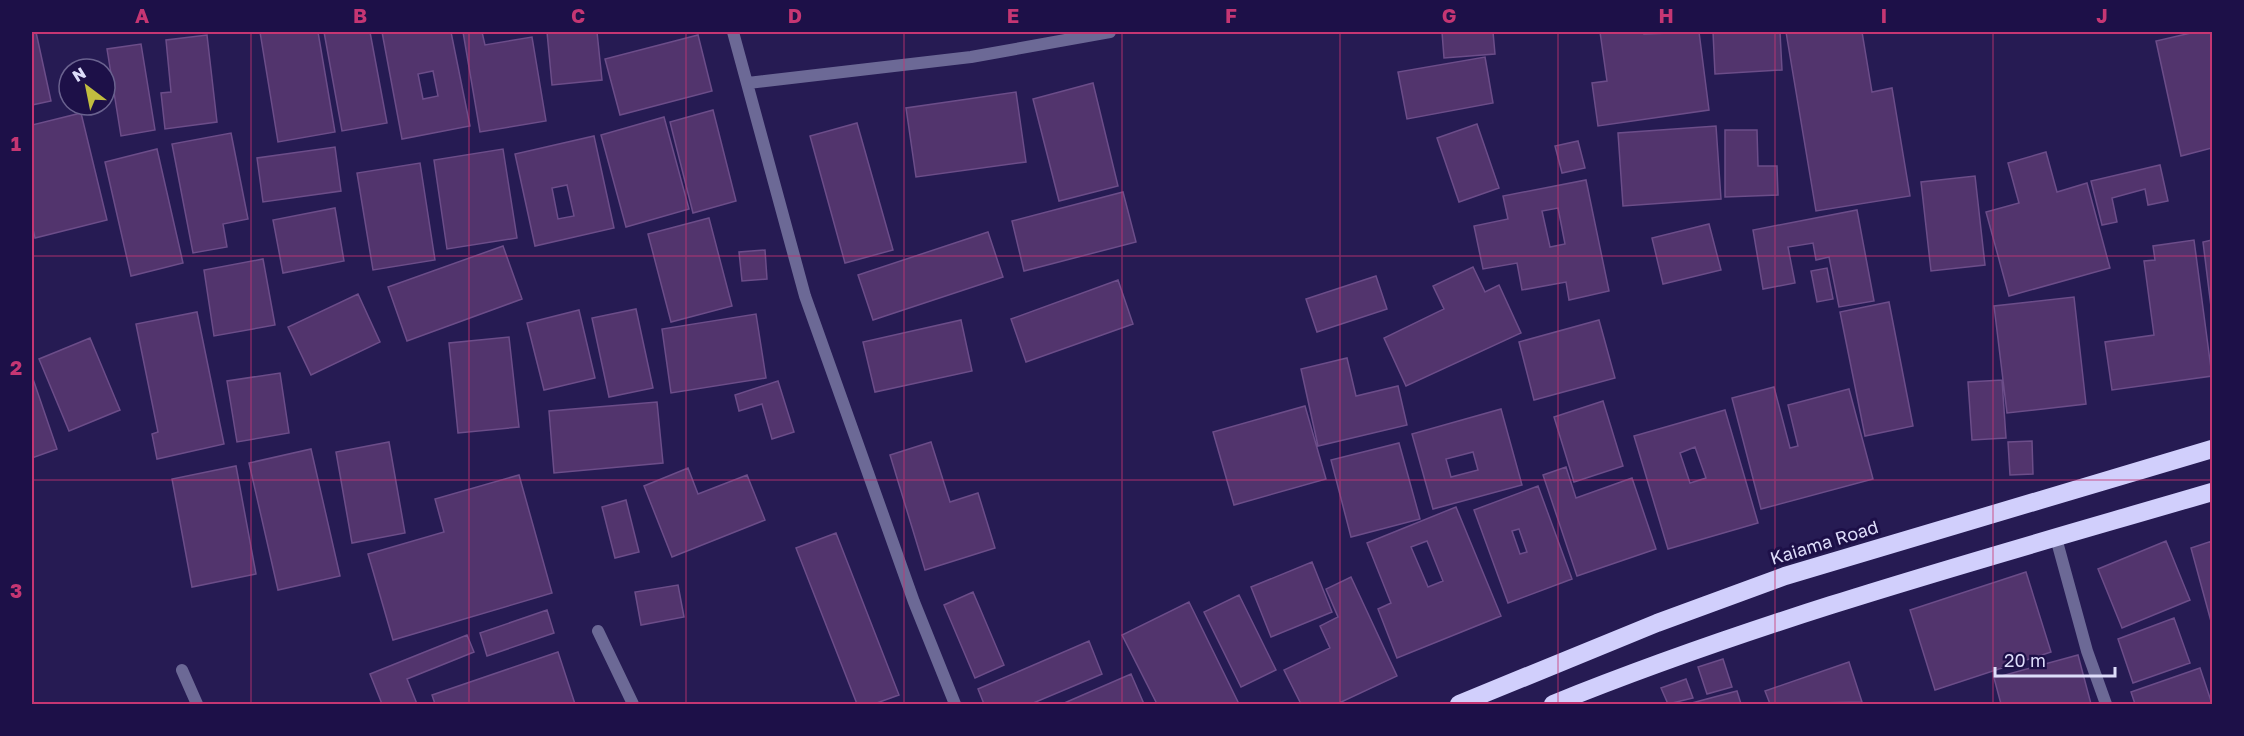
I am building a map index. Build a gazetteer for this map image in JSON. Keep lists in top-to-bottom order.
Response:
{
  "streets": {
    "highway": ["Kaiama Road"]
  },
  "scale_bar": "20 m",
  "north": "top left",
  "grid": {
    "columns": [
      "A",
      "B",
      "C",
      "D",
      "E",
      "F",
      "G",
      "H",
      "I",
      "J"
    ],
    "rows": ["1", "2", "3"]
  }
}
